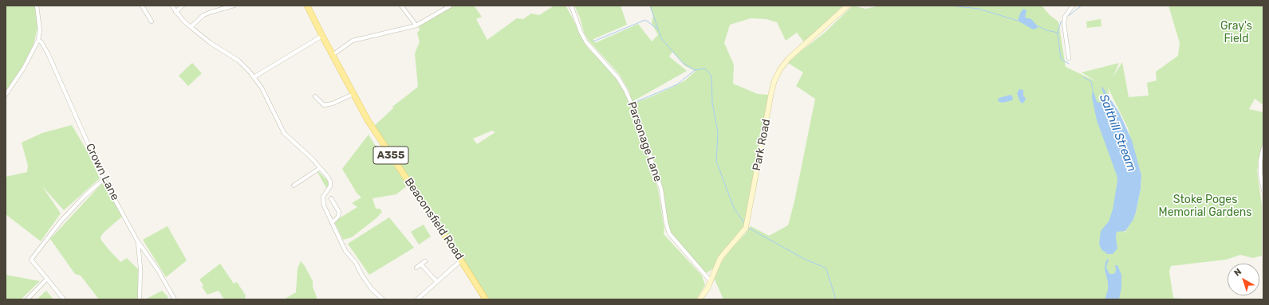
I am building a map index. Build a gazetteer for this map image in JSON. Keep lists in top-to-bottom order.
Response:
{
  "streets": {
    "main road": ["Park Road", "A355", "Beaconsfield Road"],
    "street": ["Parsonage Lane", "Crown Lane"]
  },
  "crossings": [
    ["Parsonage Lane", "Park Road"]
  ],
  "water": ["Salthill Stream"],
  "parks": ["Gray's Field", "Stoke Poges Memorial Gardens"],
  "north": "top left"
}
